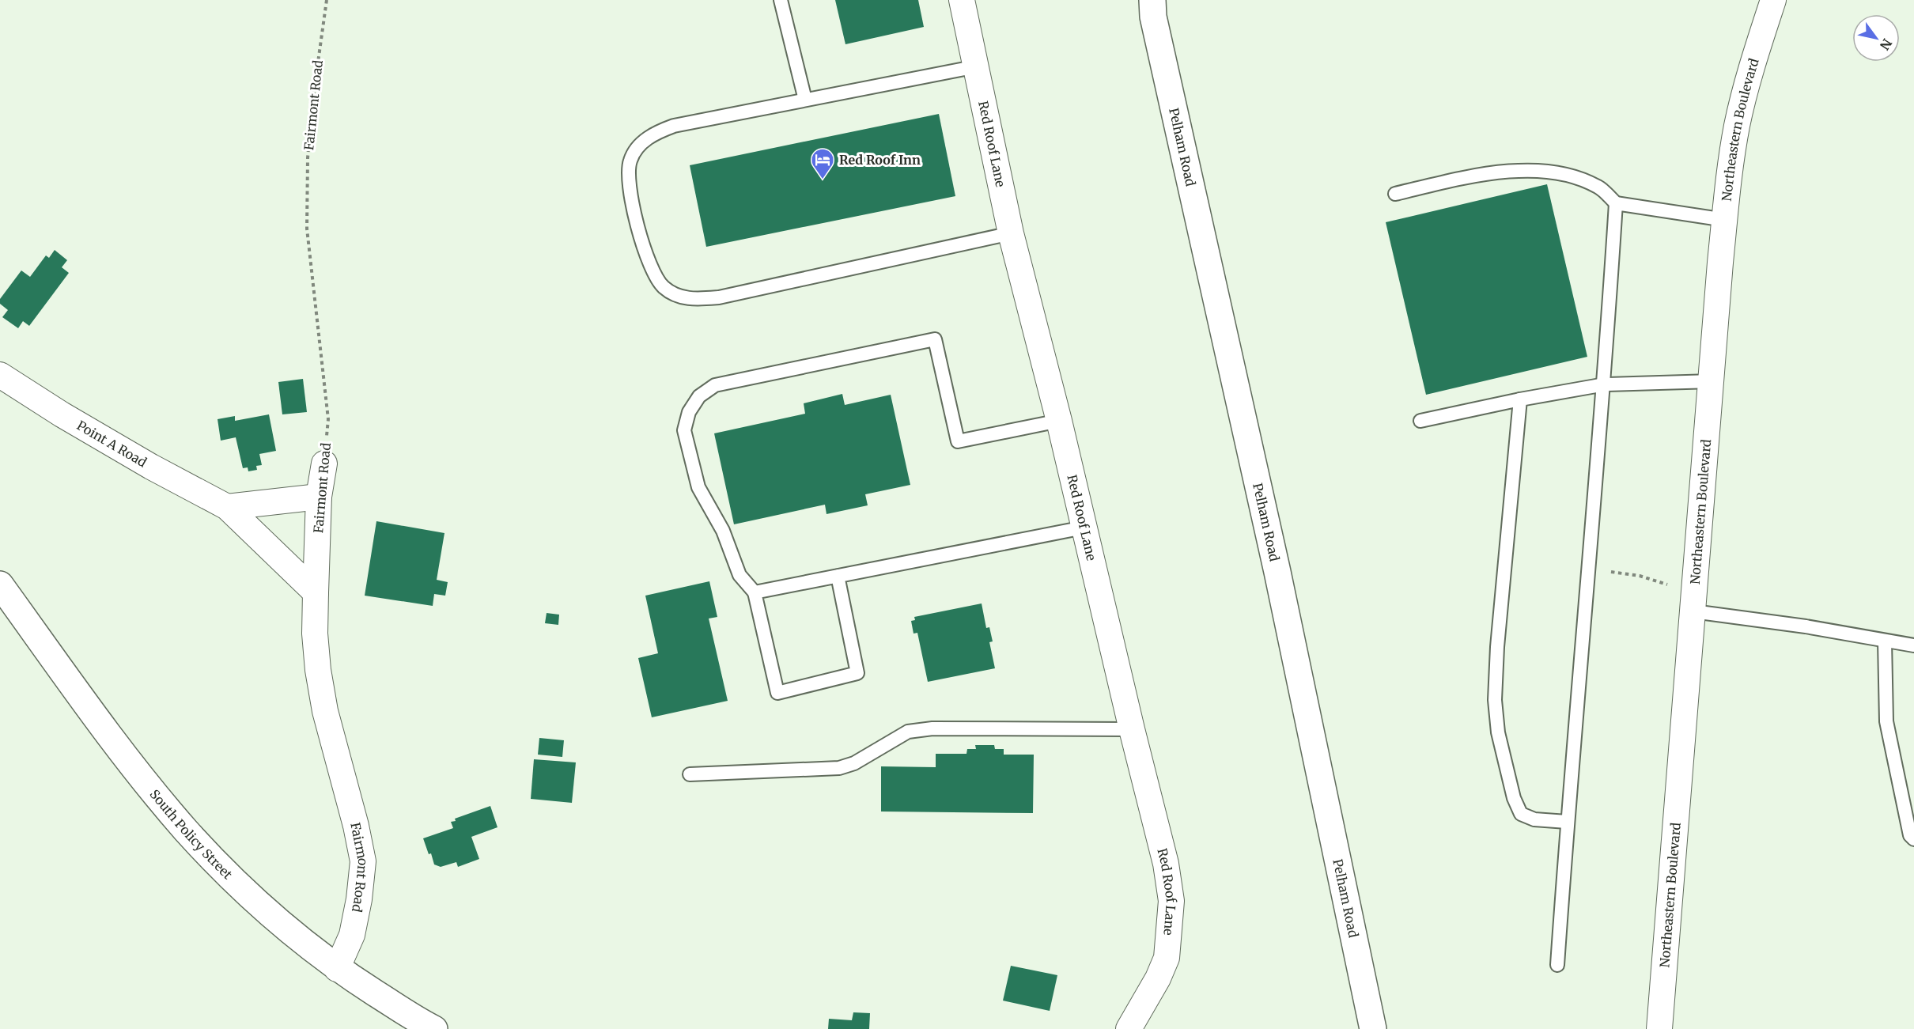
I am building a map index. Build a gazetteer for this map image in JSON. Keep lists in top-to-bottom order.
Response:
{
  "streets": {
    "main road": ["Pelham Road", "South Policy Street"],
    "street": [
      "Fairmont Road",
      "Northeastern Boulevard",
      "Red Roof Lane",
      "Point A Road"
    ]
  },
  "crossings": [
    ["Fairmont Road", "Point A Road"],
    ["Fairmont Road", "South Policy Street"]
  ],
  "places": {
    "hotel": ["Red Roof Inn"]
  },
  "north": "bottom right"
}
